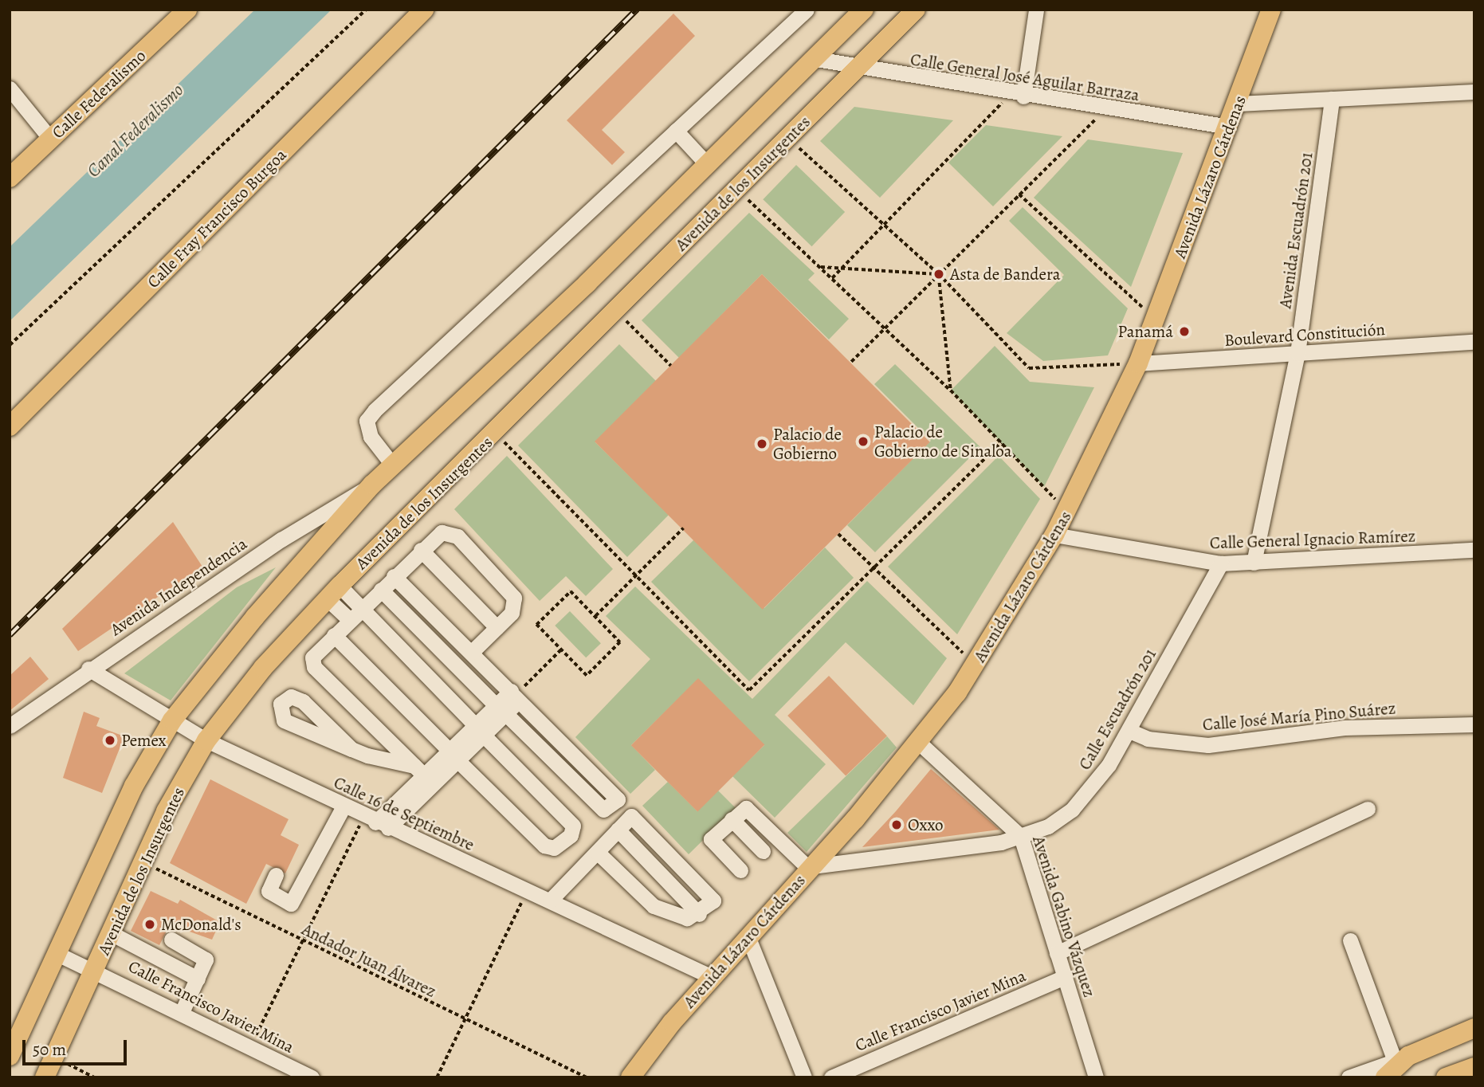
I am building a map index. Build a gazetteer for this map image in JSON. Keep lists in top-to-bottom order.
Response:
{
  "streets": {
    "main road": [
      "Calle Federalismo",
      "Avenida Lázaro Cárdenas",
      "Avenida de los Insurgentes",
      "Calle Fray Francisco Burgoa"
    ],
    "street": [
      "Calle General José Aguilar Barraza",
      "Avenida Escuadrón 201",
      "Boulevard Constitución",
      "Calle General Ignacio Ramírez",
      "Avenida Independencia",
      "Calle Escuadrón 201",
      "Calle José María Pino Suárez",
      "Calle 16 de Septiembre",
      "Avenida Gabino Vázquez",
      "Calle Francisco Javier Mina"
    ],
    "path": ["Andador Juan Álvarez"]
  },
  "crossings": [
    ["Calle General José Aguilar Barraza", "Avenida Lázaro Cárdenas"],
    ["Calle General José Aguilar Barraza", "Avenida de los Insurgentes"],
    ["Avenida Lázaro Cárdenas", "Boulevard Constitución"],
    ["Avenida Lázaro Cárdenas", "Calle General Ignacio Ramírez"],
    ["Avenida Lázaro Cárdenas", "Calle Escuadrón 201"],
    ["Avenida Lázaro Cárdenas", "Calle 16 de Septiembre"],
    ["Avenida Lázaro Cárdenas", "Avenida Gabino Vázquez"],
    ["Avenida de los Insurgentes", "Calle 16 de Septiembre"],
    ["Avenida de los Insurgentes", "Andador Juan Álvarez"],
    ["Avenida de los Insurgentes", "Calle Francisco Javier Mina"],
    ["Avenida Escuadrón 201", "Boulevard Constitución"],
    ["Avenida Escuadrón 201", "Calle General Ignacio Ramírez"],
    ["Calle General Ignacio Ramírez", "Calle Escuadrón 201"],
    ["Avenida Independencia", "Calle 16 de Septiembre"],
    ["Calle Escuadrón 201", "Calle José María Pino Suárez"],
    ["Calle Escuadrón 201", "Avenida Gabino Vázquez"],
    ["Avenida Gabino Vázquez", "Calle Francisco Javier Mina"]
  ],
  "water": ["Canal Federalismo"],
  "places": [
    "Asta de Bandera",
    "Panamá",
    "Palacio de Gobierno de Sinaloa",
    "Palacio de Gobierno",
    "Pemex",
    "Oxxo",
    "McDonald's"
  ],
  "scale_bar": "50 m"
}
